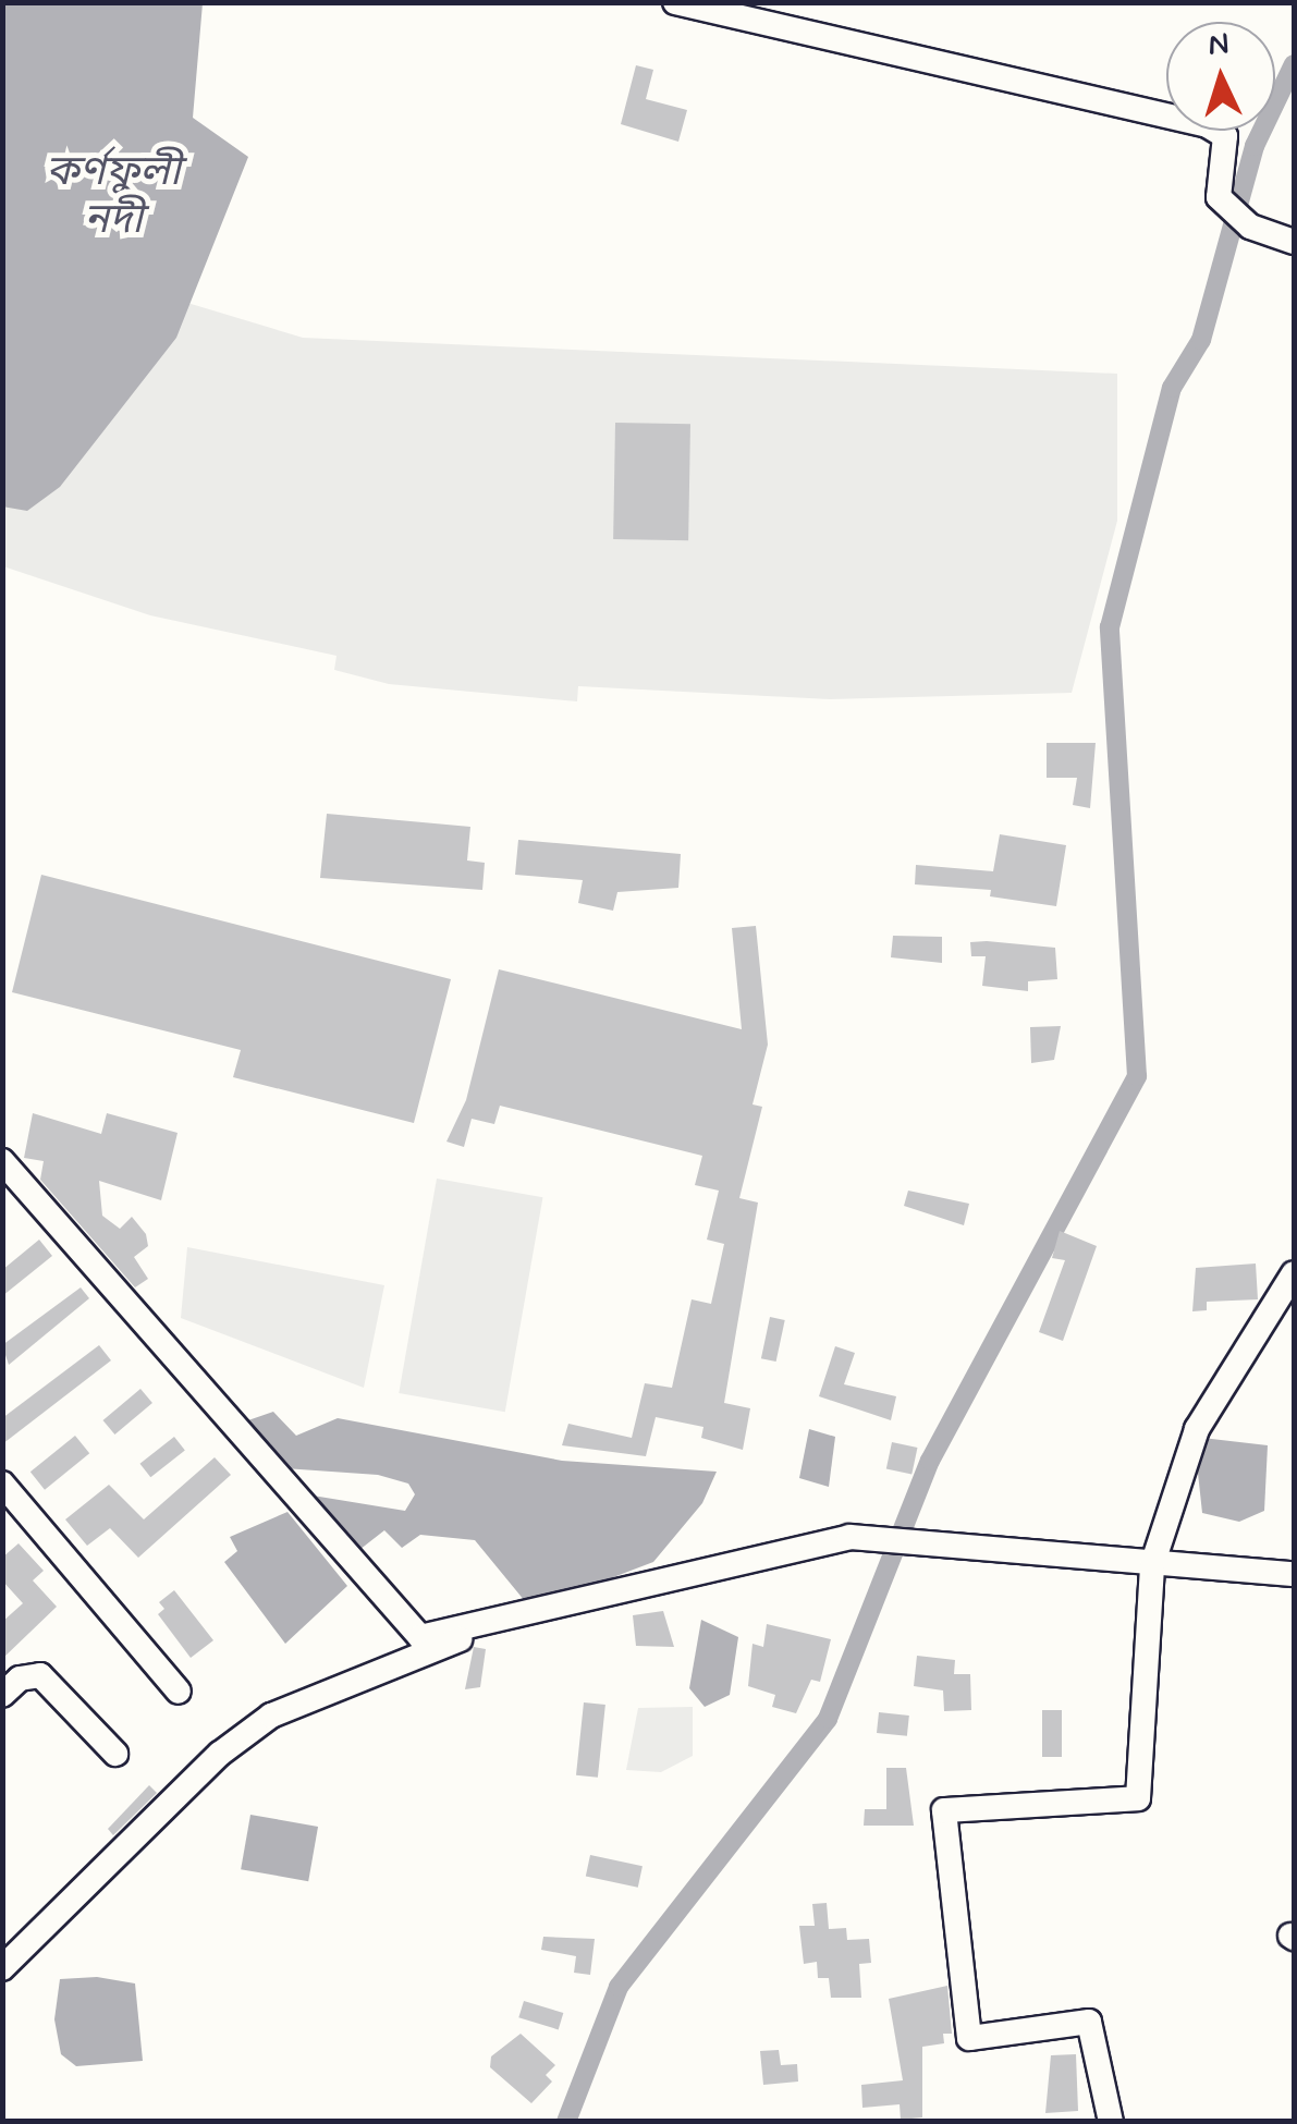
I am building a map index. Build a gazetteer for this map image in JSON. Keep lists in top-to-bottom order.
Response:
{
  "water": ["কর্ণফুলী নদী"],
  "north": "top"
}
